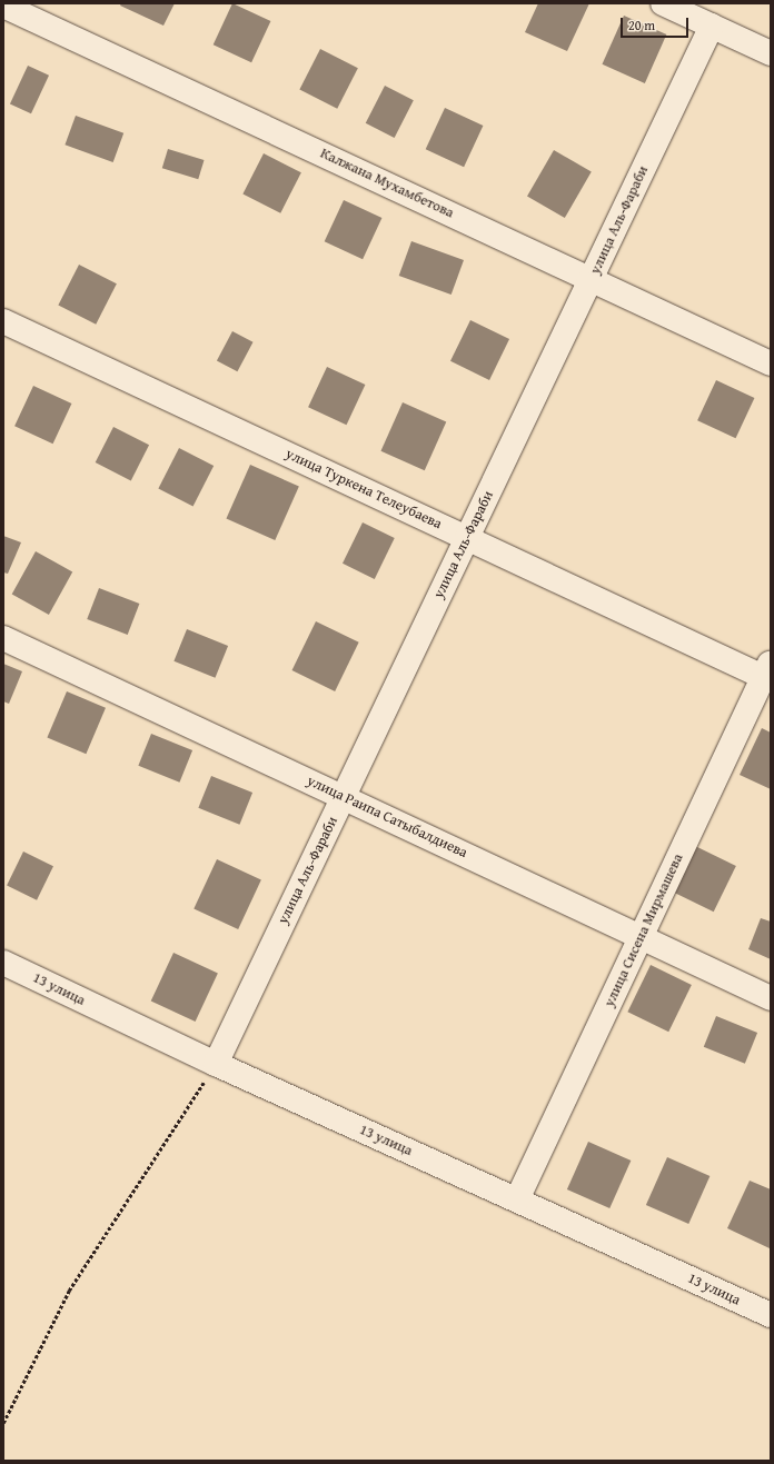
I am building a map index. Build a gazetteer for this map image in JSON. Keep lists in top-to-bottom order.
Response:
{
  "streets": {
    "street": [
      "Калжана Мухамбетова",
      "улица Аль-Фараби",
      "улица Туркена Телеубаева",
      "улица Раипа Сатыбалдиева",
      "улица Сисена Мирмашева",
      "13 улица"
    ]
  },
  "crossings": [
    ["Калжана Мухамбетова", "улица Аль-Фараби"],
    ["улица Аль-Фараби", "улица Туркена Телеубаева"],
    ["улица Аль-Фараби", "улица Раипа Сатыбалдиева"],
    ["улица Аль-Фараби", "13 улица"],
    ["улица Туркена Телеубаева", "улица Сисена Мирмашева"],
    ["улица Раипа Сатыбалдиева", "улица Сисена Мирмашева"],
    ["улица Сисена Мирмашева", "13 улица"]
  ],
  "scale_bar": "20 m"
}
